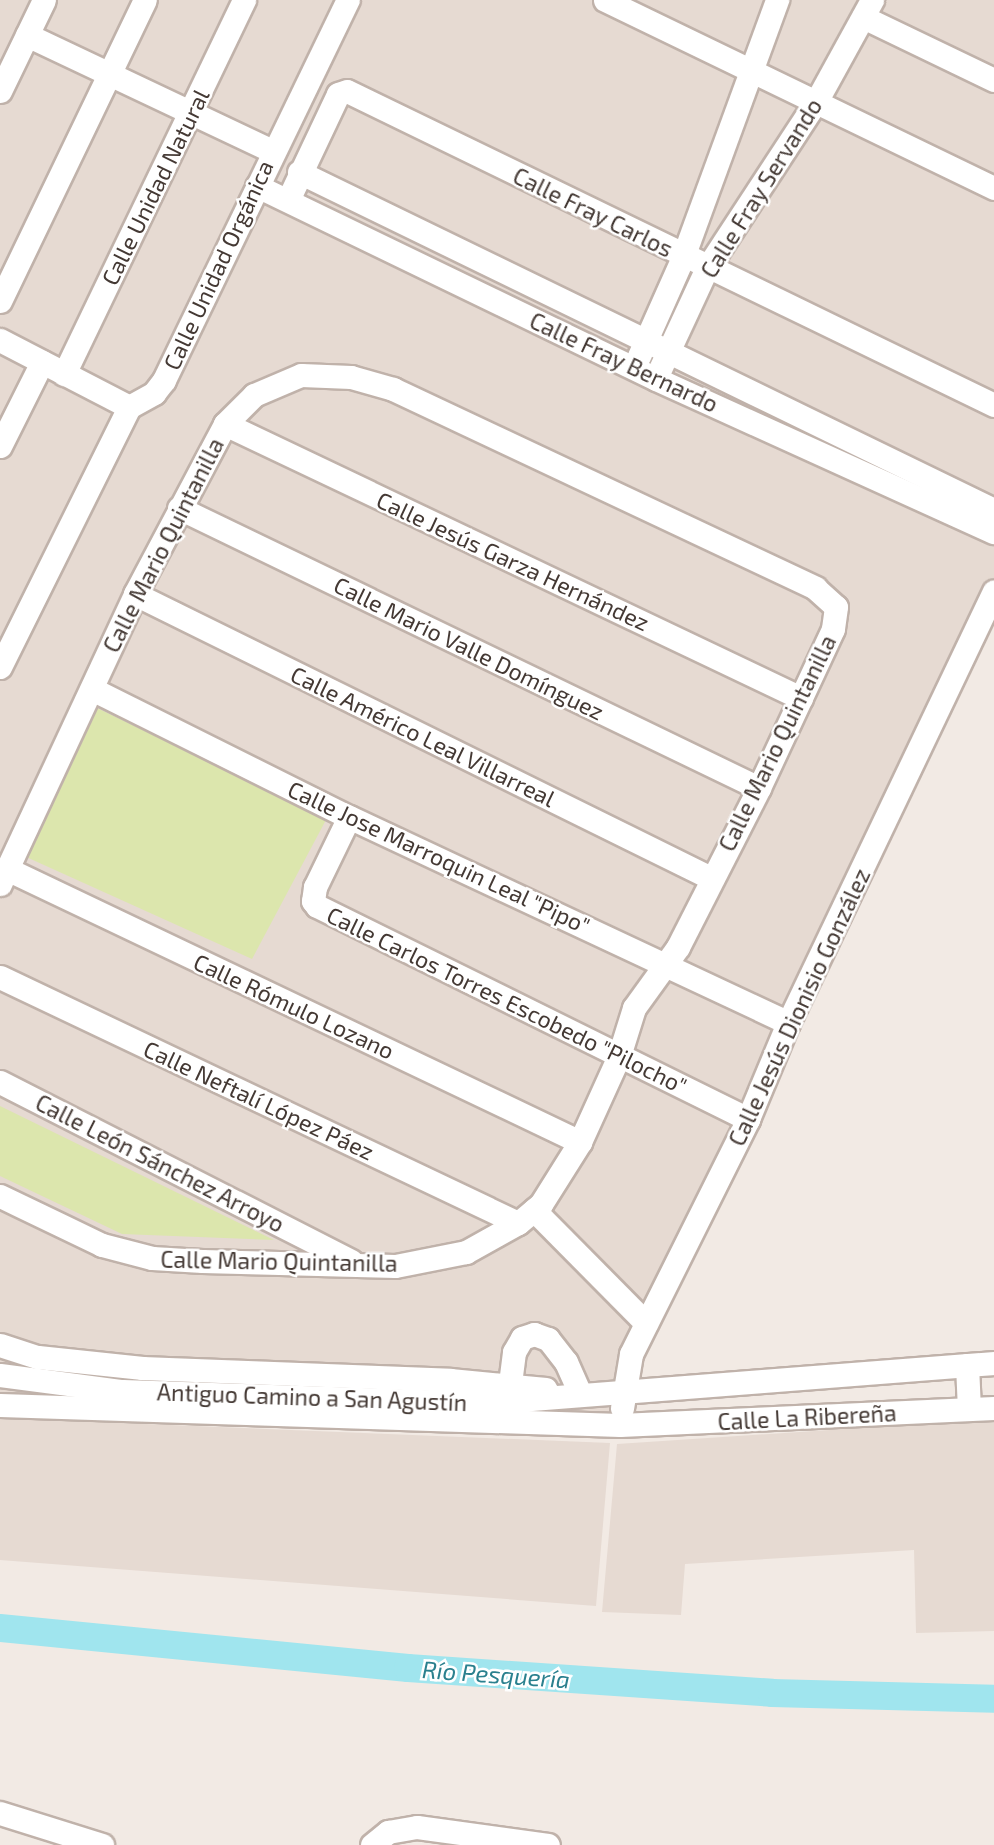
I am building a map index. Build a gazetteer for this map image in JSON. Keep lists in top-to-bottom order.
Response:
{
  "streets": {
    "street": [
      "Calle Unidad Natural",
      "Calle Fray Servando",
      "Calle Fray Carlos",
      "Calle Unidad Orgánica",
      "Calle Fray Bernardo",
      "Calle Mario Quintanilla",
      "Calle Jesús Garza Hernández",
      "Calle Mario Valle Domínguez",
      "Calle Américo Leal Villarreal",
      "Calle Jose Marroquin Leal \"Pipo\"",
      "Calle Carlos Torres Escobedo \"Pilocho\"",
      "Calle Rómulo Lozano",
      "Calle Jesús Dionisio González",
      "Calle Neftalí López Páez",
      "Calle León Sánchez Arroyo",
      "Antiguo Camino a San Agustín",
      "Calle La Ribereña"
    ]
  },
  "crossings": [
    ["Calle Fray Servando", "Calle Fray Carlos"],
    ["Calle Fray Servando", "Calle Fray Bernardo"],
    ["Calle Fray Carlos", "Calle Fray Bernardo"],
    ["Calle Unidad Orgánica", "Calle Fray Bernardo"],
    ["Calle Mario Quintanilla", "Calle Jesús Garza Hernández"],
    ["Calle Mario Quintanilla", "Calle Mario Valle Domínguez"],
    ["Calle Mario Quintanilla", "Calle Américo Leal Villarreal"],
    ["Calle Mario Quintanilla", "Calle Jose Marroquin Leal \"Pipo\""],
    ["Calle Mario Quintanilla", "Calle Carlos Torres Escobedo \"Pilocho\""],
    ["Calle Mario Quintanilla", "Calle Rómulo Lozano"],
    ["Calle Mario Quintanilla", "Calle Neftalí López Páez"],
    ["Calle Mario Quintanilla", "Calle León Sánchez Arroyo"],
    ["Calle Jose Marroquin Leal \"Pipo\"", "Calle Carlos Torres Escobedo \"Pilocho\""],
    ["Calle Jose Marroquin Leal \"Pipo\"", "Calle Jesús Dionisio González"],
    ["Calle Carlos Torres Escobedo \"Pilocho\"", "Calle Jesús Dionisio González"],
    ["Calle Jesús Dionisio González", "Calle Neftalí López Páez"],
    ["Calle Jesús Dionisio González", "Antiguo Camino a San Agustín"],
    ["Calle Jesús Dionisio González", "Calle La Ribereña"],
    ["Antiguo Camino a San Agustín", "Calle La Ribereña"]
  ],
  "water": ["Río Pesquería"]
}
